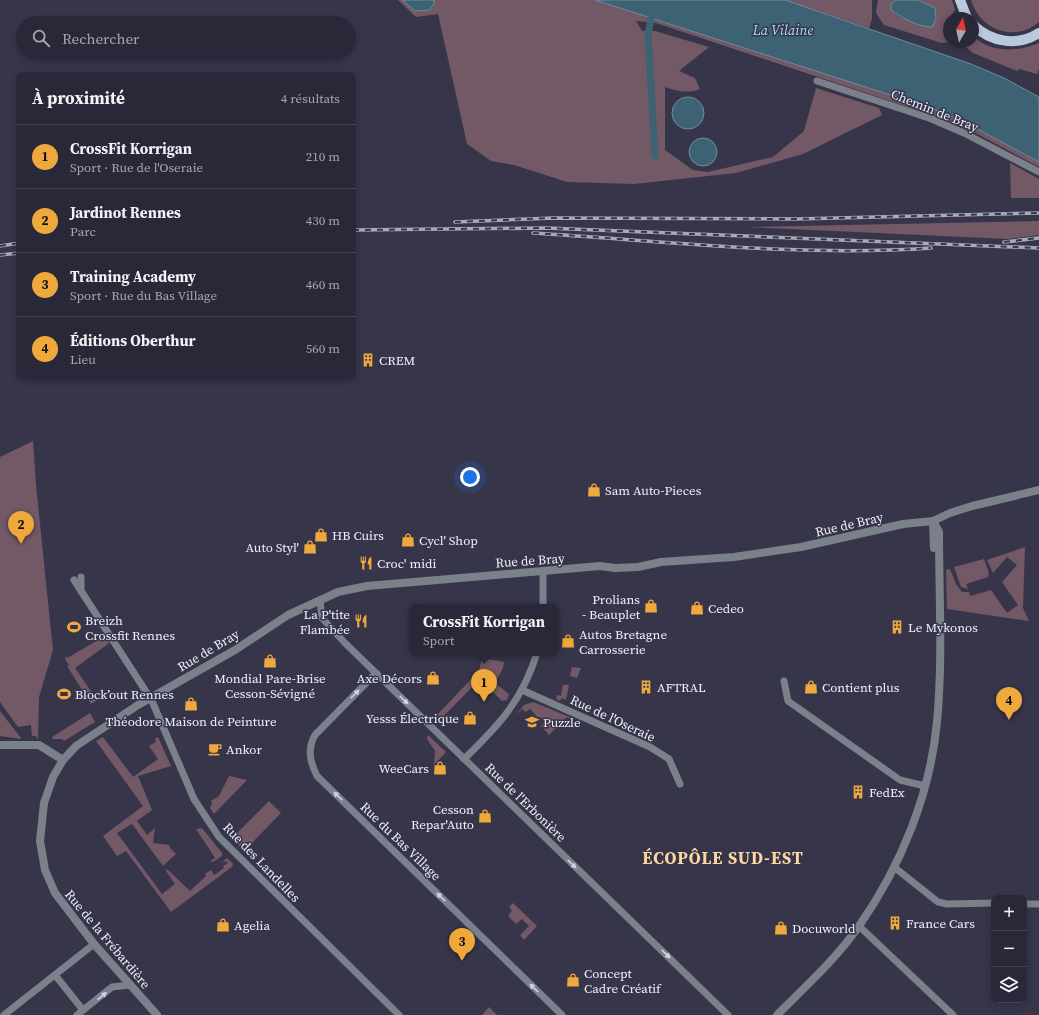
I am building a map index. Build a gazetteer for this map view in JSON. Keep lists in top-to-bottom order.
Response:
{
  "streets": {
    "street": [
      "Chemin de Bray",
      "Rue de Bray",
      "Rue de l'Oseraie",
      "Rue de l'Erbonière",
      "Rue du Bas Village",
      "Rue des Landelles",
      "Rue de la Frébardière"
    ]
  },
  "crossings": [
    ["Rue de Bray", "Rue de l'Erbonière"],
    ["Rue de Bray", "Rue des Landelles"],
    ["Rue de Bray", "Rue de la Frébardière"],
    ["Rue de l'Erbonière", "Rue du Bas Village"]
  ],
  "one_way": ["Rue de l'Erbonière", "Rue du Bas Village"],
  "districts": ["ÉCOPÔLE SUD-EST"],
  "water": ["La Vilaine"],
  "places": {
    "building": [
      "CREM",
      "Le Mykonos",
      "AFTRAL",
      "FedEx",
      "France Cars"
    ],
    "shop": [
      "Sam Auto-Pieces",
      "HB Cuirs",
      "Cycl' Shop",
      "Auto Styl'",
      "Prolians - Beauplet",
      "Cedeo",
      "Autos Bretagne Carrosserie",
      "Mondial Pare-Brise Cesson-Sévigné",
      "Axe Décors",
      "Contient plus",
      "Théodore Maison de Peinture",
      "Yesss Électrique",
      "WeeCars",
      "Cesson Repar'Auto",
      "Agelia",
      "Docuworld",
      "Concept Cadre Créatif"
    ],
    "restaurant": ["Croc' midi", "La P'tite Flambée"],
    "sports": ["Breizh Crossfit Rennes", "Block’out Rennes"],
    "school or university": ["Puzzle"],
    "cafe": ["Ankor"]
  },
  "north": "top",
  "page": {
    "search": "Rechercher",
    "heading": ["À proximité", "4 résultats"],
    "list": [
      {
        "mark": "1",
        "name": "CrossFit Korrigan",
        "note": "Sport · Rue de l'Oseraie",
        "value": "210 m"
      },
      {
        "mark": "2",
        "name": "Jardinot Rennes",
        "note": "Parc",
        "value": "430 m"
      },
      {
        "mark": "3",
        "name": "Training Academy",
        "note": "Sport · Rue du Bas Village",
        "value": "460 m"
      },
      {
        "mark": "4",
        "name": "Éditions Oberthur",
        "note": "Lieu",
        "value": "560 m"
      }
    ],
    "pins": [
      "2",
      "1",
      "4",
      "3"
    ],
    "popup": ["CrossFit Korrigan", "Sport"],
    "map_buttons": ["+", "−"]
  }
}
